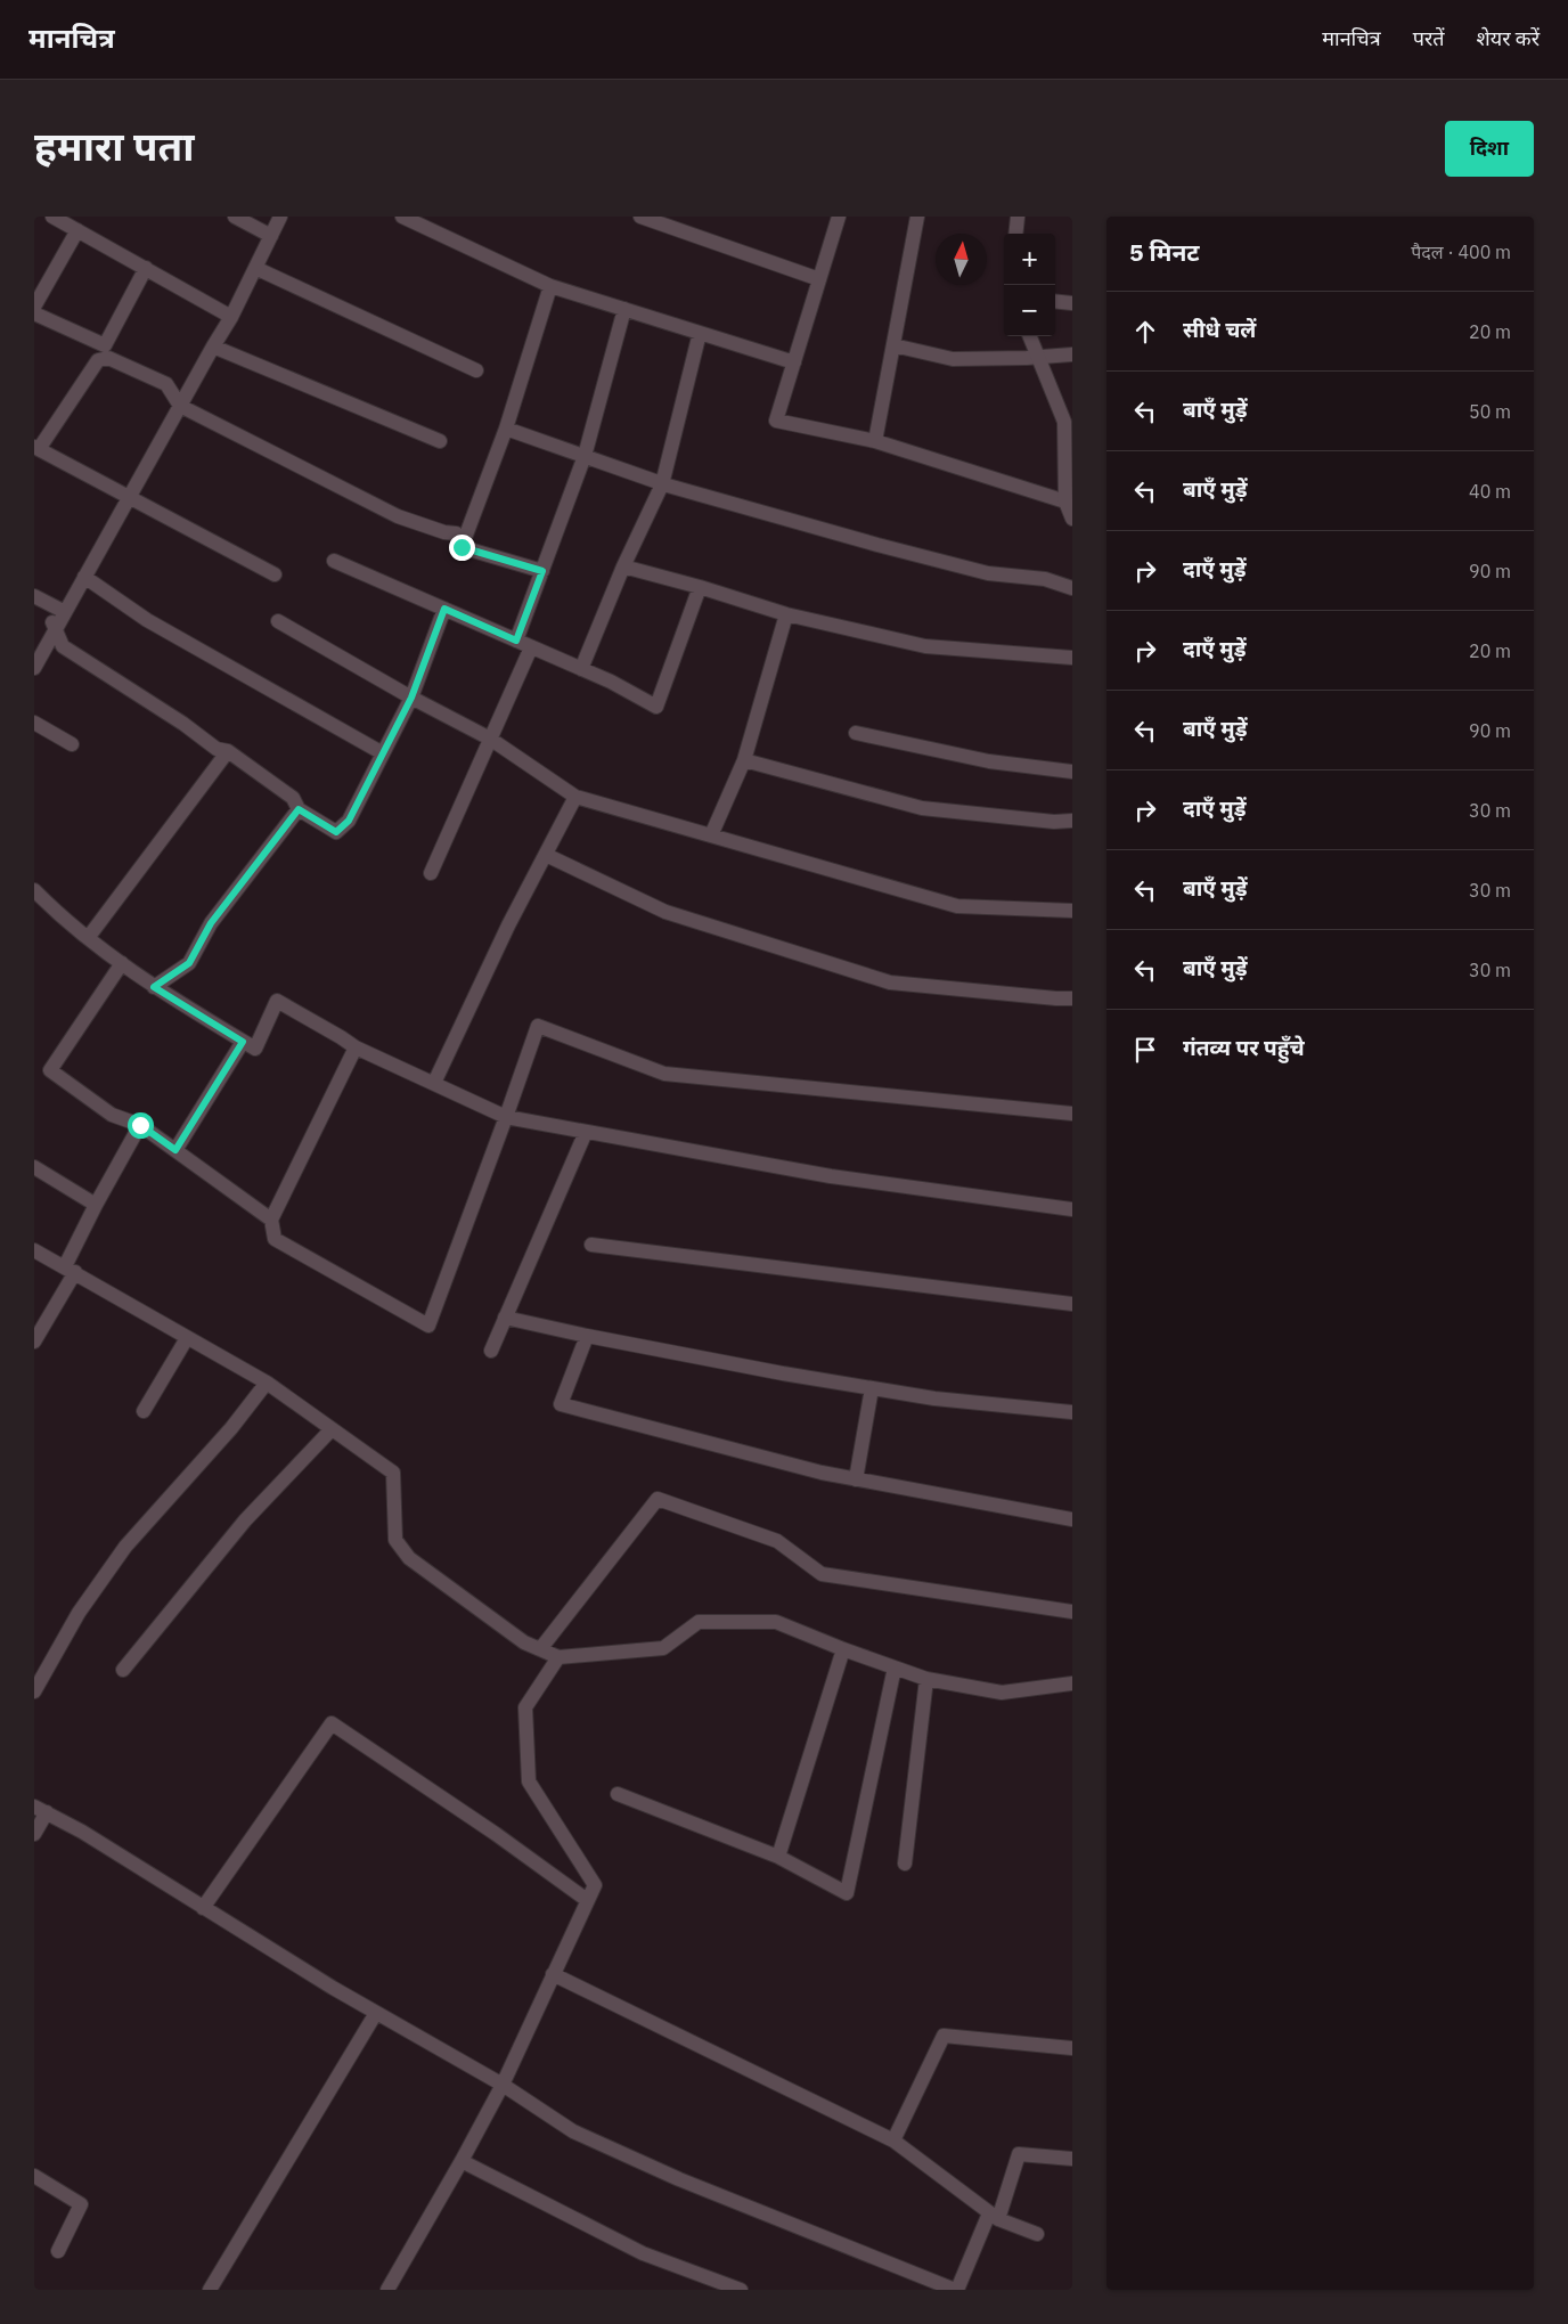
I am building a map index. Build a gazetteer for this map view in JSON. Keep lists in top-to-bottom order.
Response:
{
  "north": "top",
  "page": {
    "header": "मानचित्र",
    "nav": ["मानचित्र", "परतें", "शेयर करें"],
    "title": "हमारा पता",
    "buttons": "दिशा",
    "heading": ["5 मिनट", "पैदल · 400 m"],
    "map_buttons": ["+", "−"],
    "list": [
      ["सीधे चलें", "20 m"],
      ["बाएँ मुड़ें", "50 m"],
      ["बाएँ मुड़ें", "40 m"],
      ["दाएँ मुड़ें", "90 m"],
      ["दाएँ मुड़ें", "20 m"],
      ["बाएँ मुड़ें", "90 m"],
      ["दाएँ मुड़ें", "30 m"],
      ["बाएँ मुड़ें", "30 m"],
      ["बाएँ मुड़ें", "30 m"],
      "गंतव्य पर पहुँचे"
    ]
  }
}
